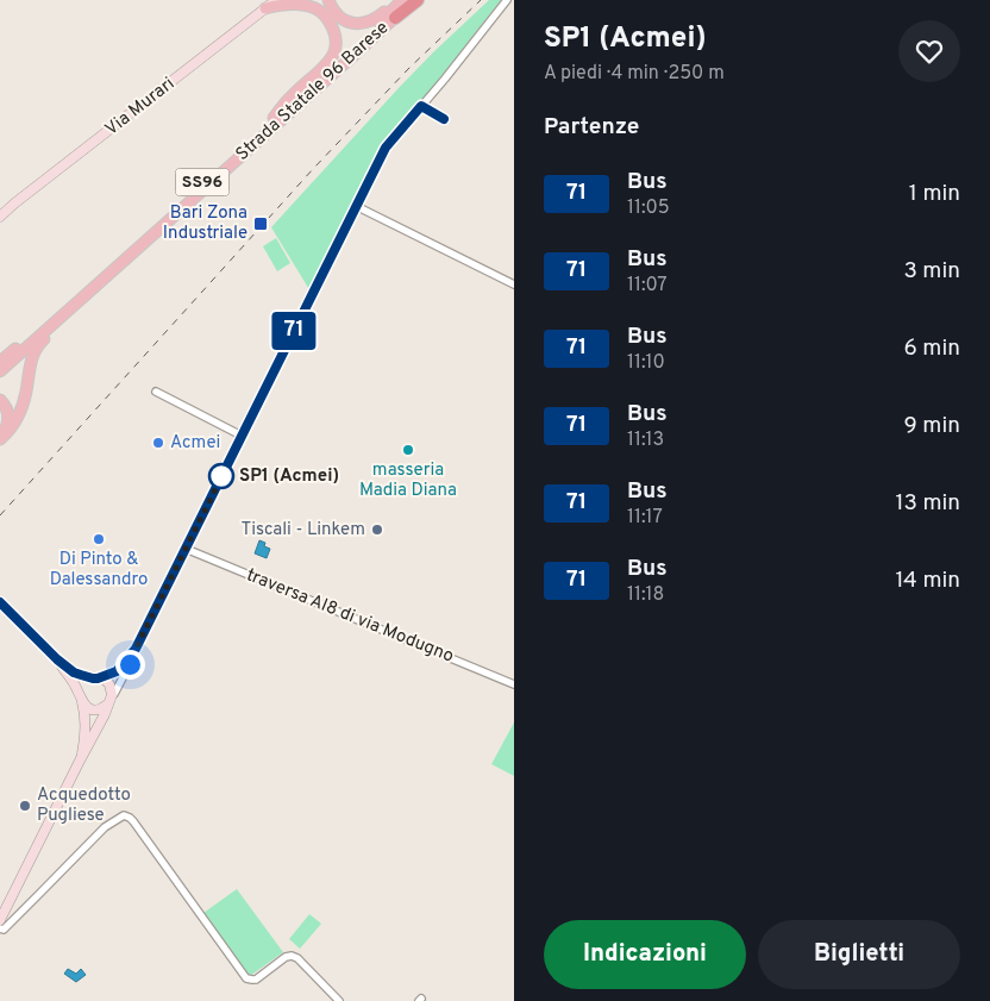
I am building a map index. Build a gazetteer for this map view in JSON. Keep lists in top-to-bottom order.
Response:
{
  "streets": {
    "main road": ["Strada Statale 96 Barese", "SS96"],
    "street": ["Via Murari", "traversa AI8 di via Modugno"]
  },
  "places": {
    "transit": ["Bari Zona Industriale"],
    "other": [
      "Acmei",
      "masseria Madia Diana",
      "SP1 (Acmei)",
      "Tiscali - Linkem",
      "Di Pinto & Dalessandro",
      "Acquedotto Pugliese"
    ]
  },
  "lines": ["bus line 71"],
  "page": {
    "on_map": "71",
    "heading": [
      ["SP1 (Acmei)", "A piedi · 4 min · 250 m"],
      "Partenze"
    ],
    "list": [
      {
        "mark": "71",
        "name": "Bus",
        "note": "11:05",
        "value": "1 min"
      },
      {
        "mark": "71",
        "name": "Bus",
        "note": "11:07",
        "value": "3 min"
      },
      {
        "mark": "71",
        "name": "Bus",
        "note": "11:10",
        "value": "6 min"
      },
      {
        "mark": "71",
        "name": "Bus",
        "note": "11:13",
        "value": "9 min"
      },
      {
        "mark": "71",
        "name": "Bus",
        "note": "11:17",
        "value": "13 min"
      },
      {
        "mark": "71",
        "name": "Bus",
        "note": "11:18",
        "value": "14 min"
      }
    ],
    "buttons": ["Indicazioni", "Biglietti"]
  }
}
